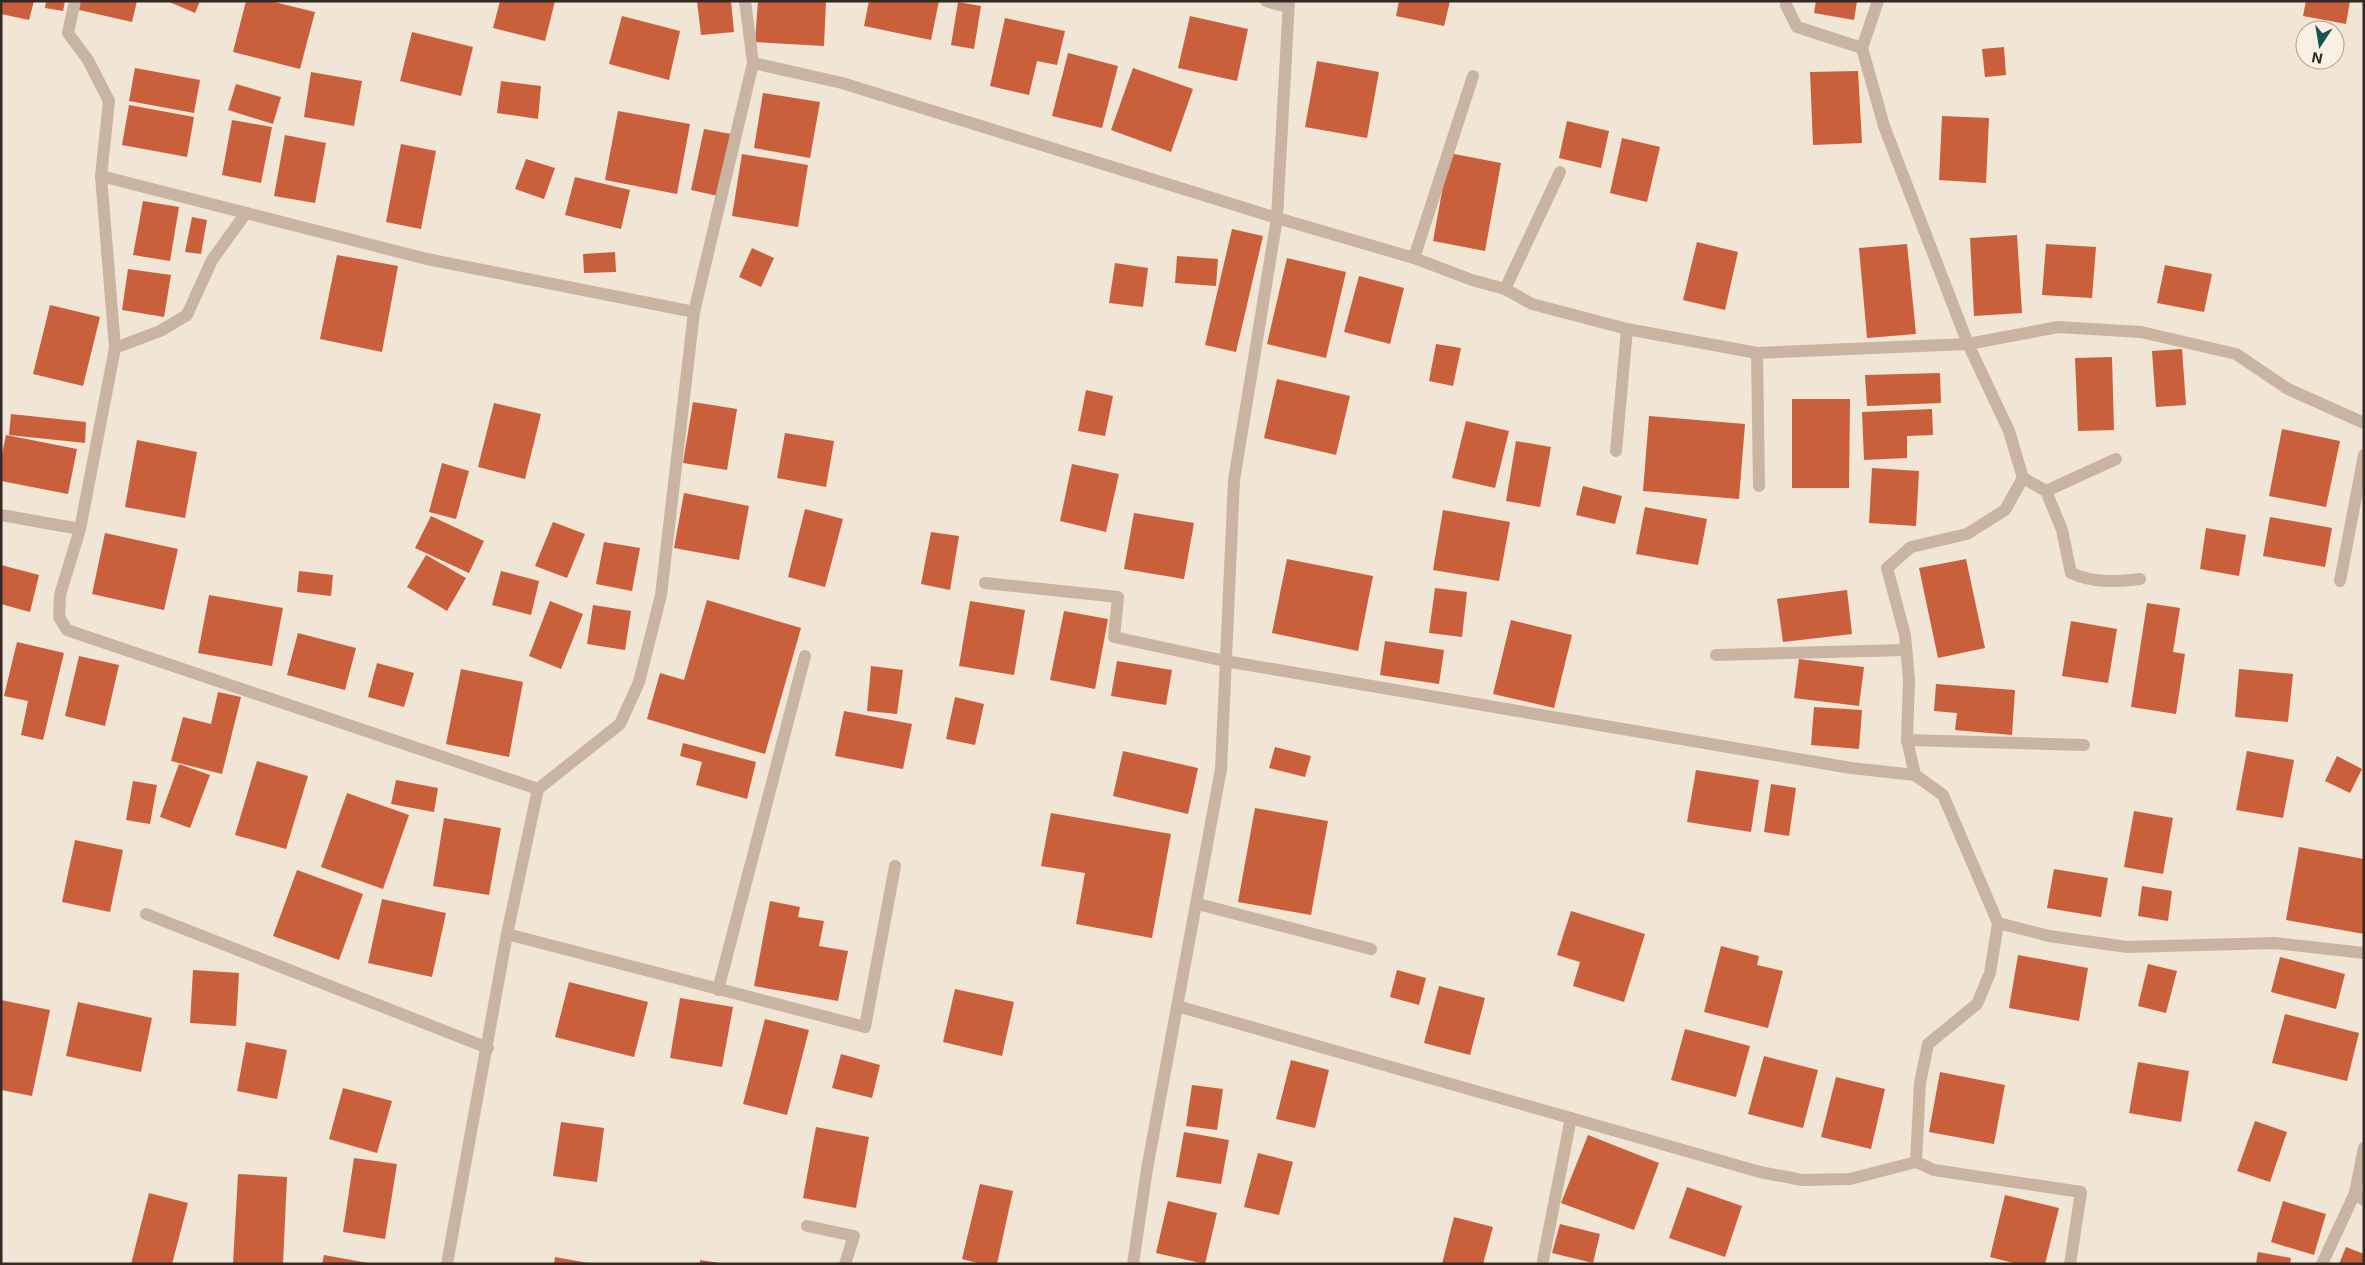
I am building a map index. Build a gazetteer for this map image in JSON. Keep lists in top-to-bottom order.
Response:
{
  "north": "bottom"
}
